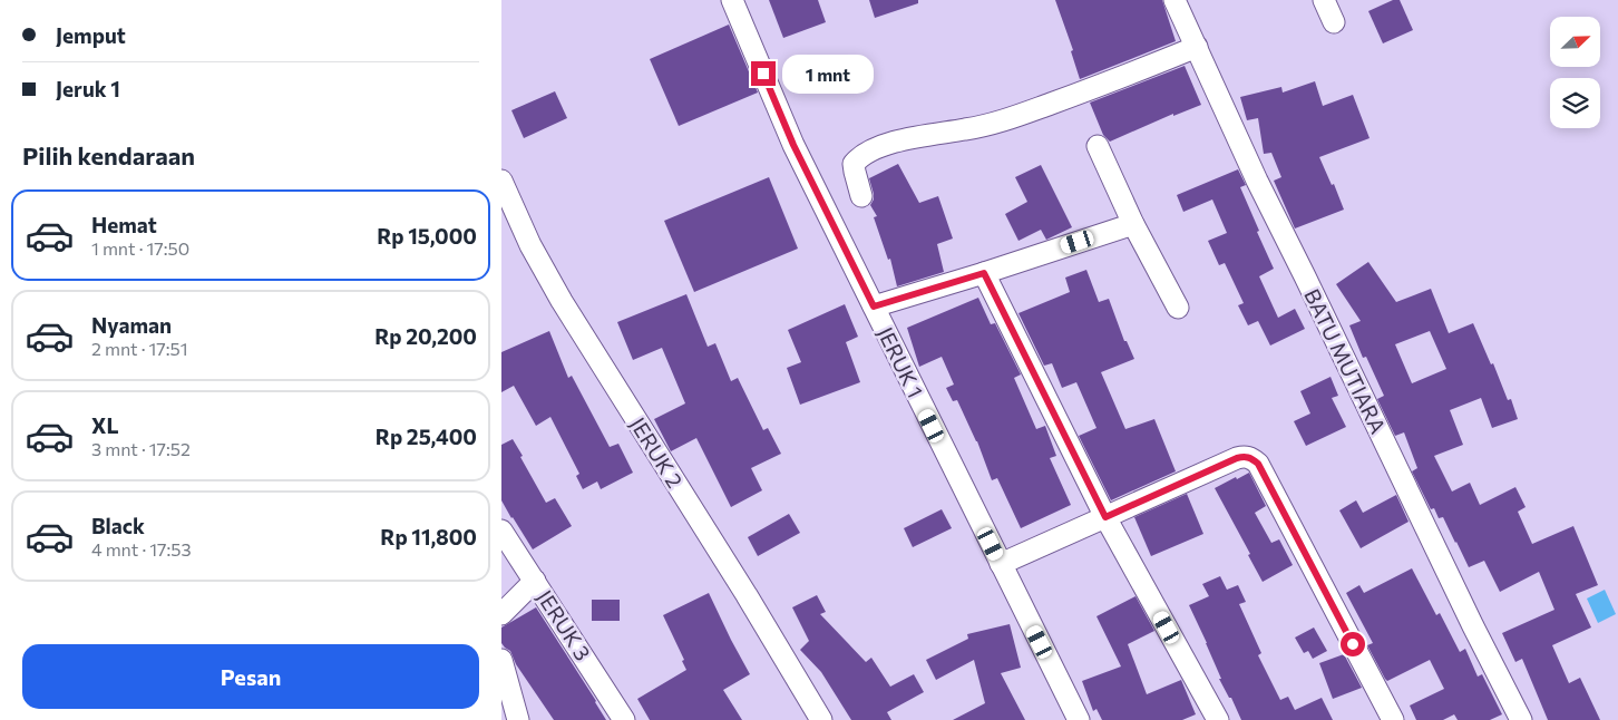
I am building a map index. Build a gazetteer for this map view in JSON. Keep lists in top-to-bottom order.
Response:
{
  "streets": {
    "street": [
      "BATU MUTIARA",
      "JERUK 1",
      "JERUK 2",
      "JERUK 3"
    ]
  },
  "north": "top right",
  "page": {
    "banner": ["Jemput", "Jeruk 1"],
    "bubble": "1 mnt",
    "heading": "Pilih kendaraan",
    "list": [
      {
        "name": "Hemat",
        "note": "1 mnt · 17:50",
        "value": "Rp 15,000"
      },
      {
        "name": "Nyaman",
        "note": "2 mnt · 17:51",
        "value": "Rp 20,200"
      },
      {
        "name": "XL",
        "note": "3 mnt · 17:52",
        "value": "Rp 25,400"
      },
      {
        "name": "Black",
        "note": "4 mnt · 17:53",
        "value": "Rp 11,800"
      }
    ],
    "buttons": "Pesan"
  }
}
